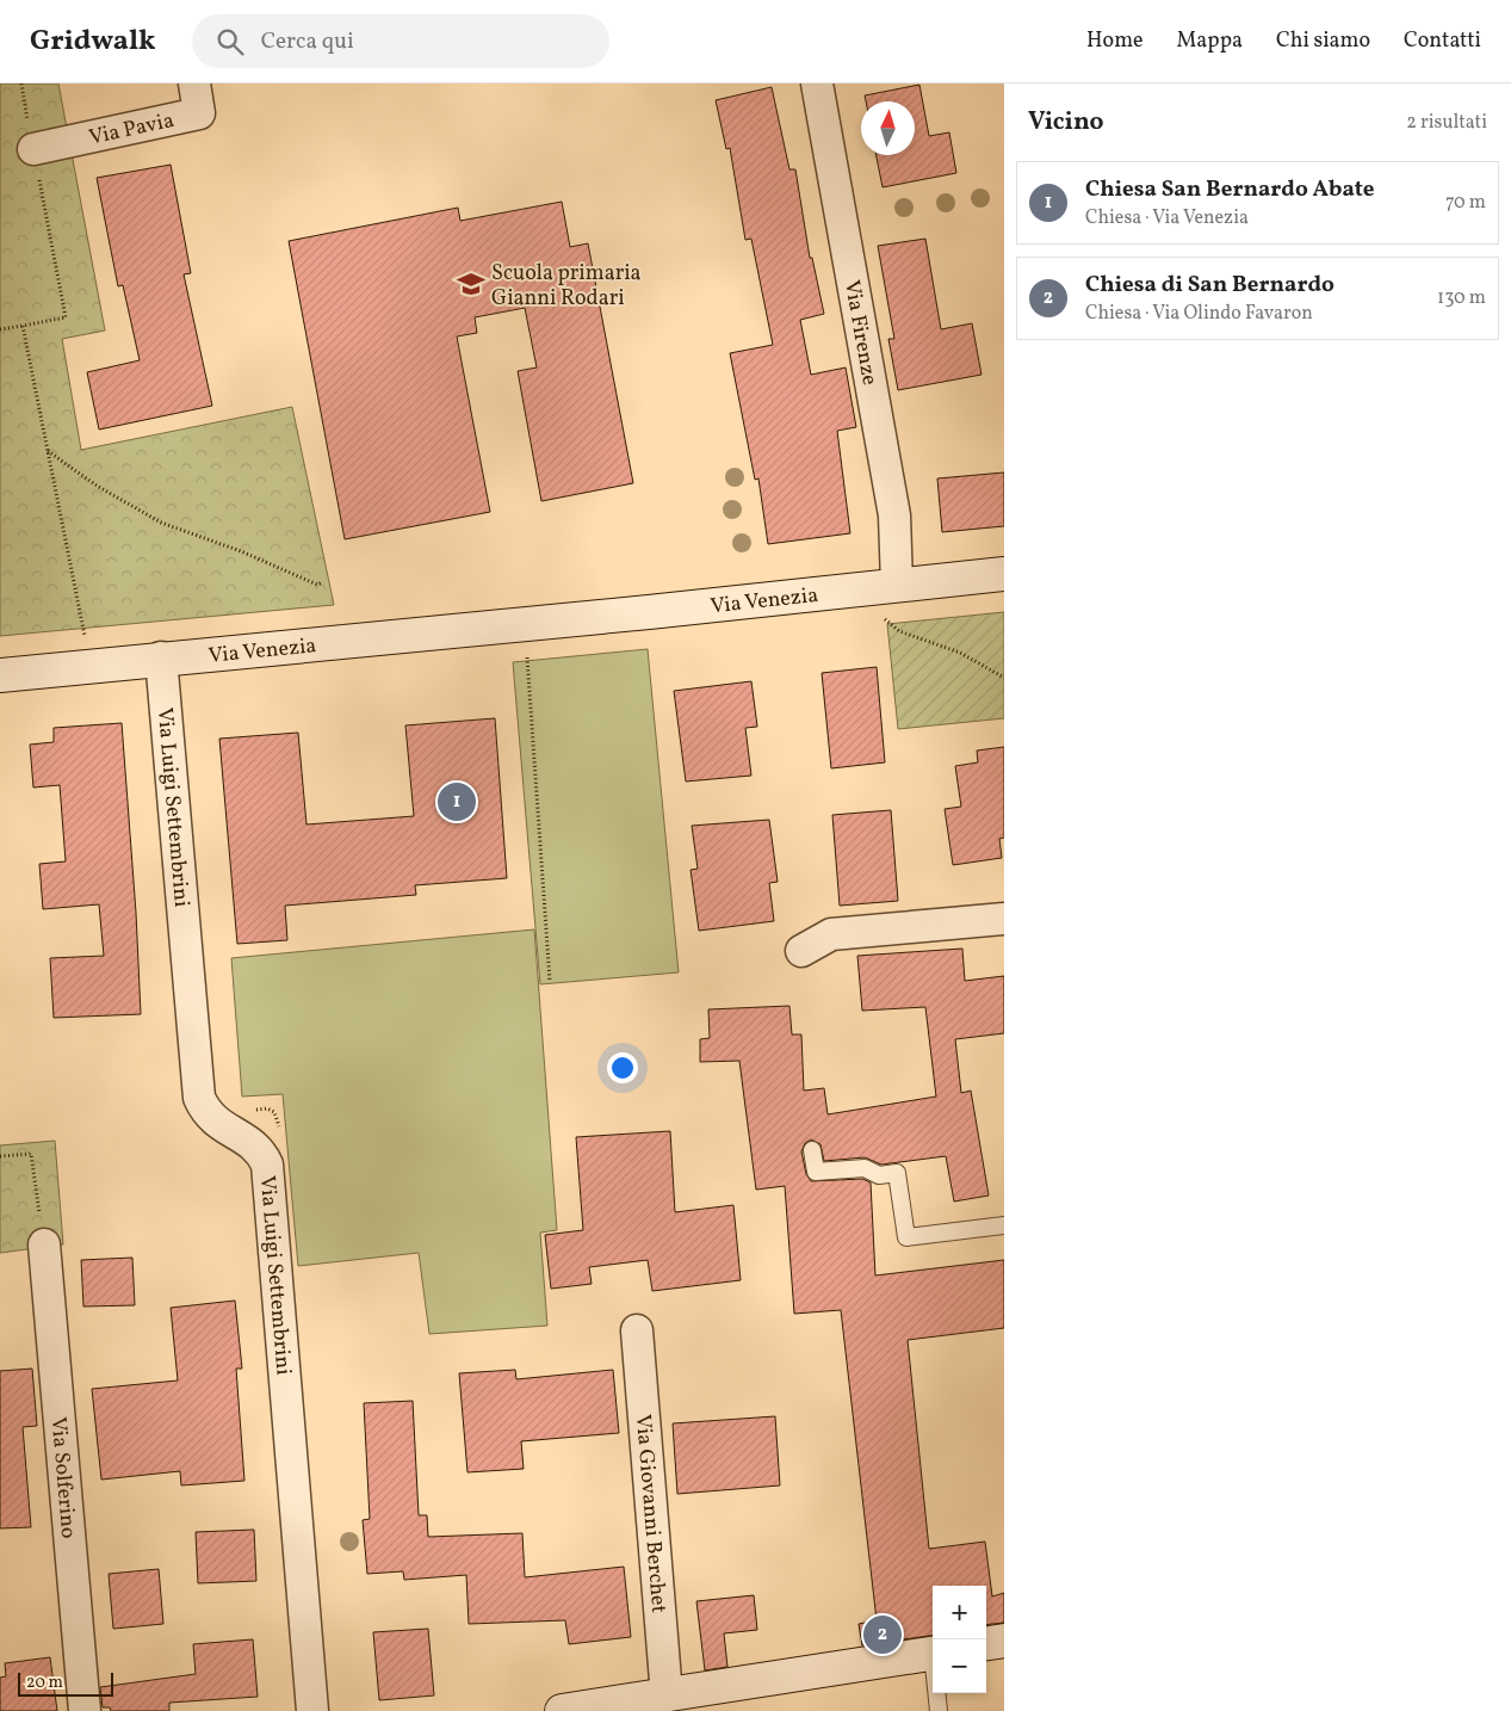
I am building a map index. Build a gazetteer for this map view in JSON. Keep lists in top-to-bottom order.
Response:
{
  "streets": {
    "street": [
      "Via Pavia",
      "Via Firenze",
      "Via Venezia",
      "Via Luigi Settembrini",
      "Via Solferino",
      "Via Giovanni Berchet"
    ]
  },
  "crossings": [
    ["Via Firenze", "Via Venezia"],
    ["Via Venezia", "Via Luigi Settembrini"]
  ],
  "places": {
    "school or university": ["Scuola primaria Gianni Rodari"]
  },
  "scale_bar": "20 m",
  "north": "top",
  "page": {
    "header": "Gridwalk",
    "search": "Cerca qui",
    "nav": [
      "Home",
      "Mappa",
      "Chi siamo",
      "Contatti"
    ],
    "heading": ["Vicino", "2 risultati"],
    "list": [
      {
        "mark": "1",
        "name": "Chiesa San Bernardo Abate",
        "note": "Chiesa · Via Venezia",
        "value": "70 m"
      },
      {
        "mark": "2",
        "name": "Chiesa di San Bernardo",
        "note": "Chiesa · Via Olindo Favaron",
        "value": "130 m"
      }
    ],
    "pins": ["1", "2"],
    "map_buttons": ["+", "−"],
    "scale": "20 m"
  }
}
